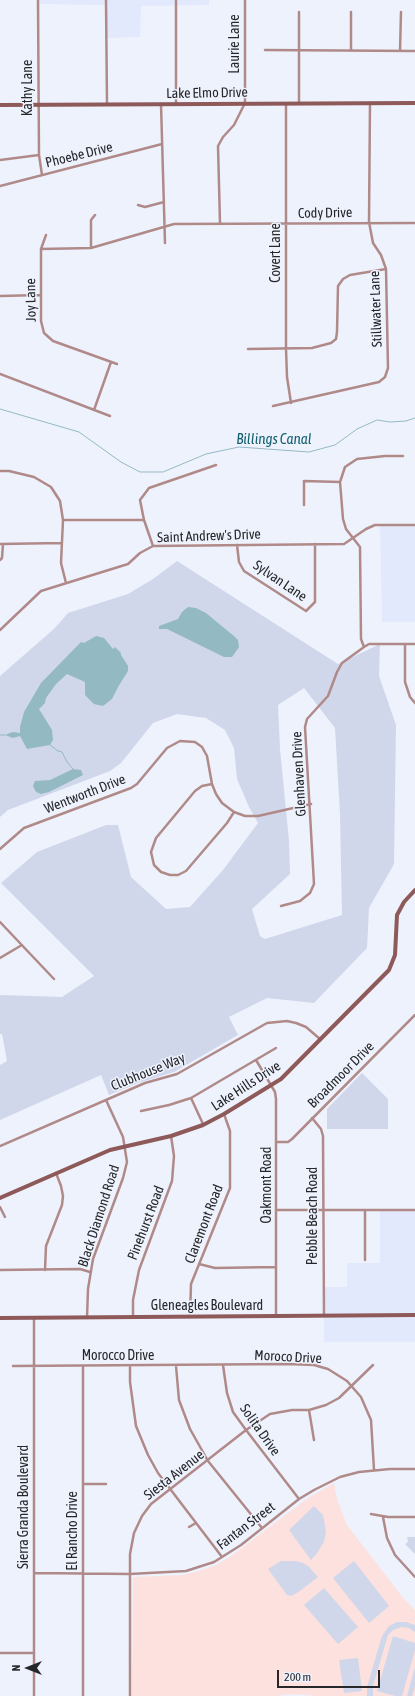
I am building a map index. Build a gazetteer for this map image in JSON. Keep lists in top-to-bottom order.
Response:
{
  "streets": {
    "street": [
      "Laurie Lane",
      "Kathy Lane",
      "Lake Elmo Drive",
      "Phoebe Drive",
      "Cody Drive",
      "Covert Lane",
      "Joy Lane",
      "Stillwater Lane",
      "Saint Andrew's Drive",
      "Sylvan Lane",
      "Glenhaven Drive",
      "Wentworth Drive",
      "Clubhouse Way",
      "Broadmoor Drive",
      "Lake Hills Drive",
      "Oakmont Road",
      "Black Diamond Road",
      "Pebble Beach Road",
      "Pinehurst Road",
      "Claremont Road",
      "Gleneagles Boulevard",
      "Morocco Drive",
      "Moroco Drive",
      "Solita Drive",
      "Siesta Avenue",
      "Sierra Granda Boulevard",
      "Fantan Street",
      "El Rancho Drive"
    ]
  },
  "crossings": [
    ["Laurie Lane", "Lake Elmo Drive"],
    ["Laurie Lane", "Cody Drive"],
    ["Kathy Lane", "Lake Elmo Drive"],
    ["Kathy Lane", "Phoebe Drive"],
    ["Lake Elmo Drive", "Covert Lane"],
    ["Lake Elmo Drive", "Stillwater Lane"],
    ["Cody Drive", "Covert Lane"],
    ["Cody Drive", "Joy Lane"],
    ["Cody Drive", "Stillwater Lane"],
    ["Covert Lane", "Stillwater Lane"],
    ["Saint Andrew's Drive", "Sylvan Lane"],
    ["Glenhaven Drive", "Wentworth Drive"],
    ["Clubhouse Way", "Lake Hills Drive"],
    ["Clubhouse Way", "Black Diamond Road"],
    ["Broadmoor Drive", "Oakmont Road"],
    ["Broadmoor Drive", "Pebble Beach Road"],
    ["Lake Hills Drive", "Oakmont Road"],
    ["Lake Hills Drive", "Black Diamond Road"],
    ["Lake Hills Drive", "Pinehurst Road"],
    ["Lake Hills Drive", "Claremont Road"],
    ["Oakmont Road", "Gleneagles Boulevard"],
    ["Black Diamond Road", "Gleneagles Boulevard"],
    ["Pebble Beach Road", "Gleneagles Boulevard"],
    ["Pinehurst Road", "Gleneagles Boulevard"],
    ["Claremont Road", "Gleneagles Boulevard"],
    ["Gleneagles Boulevard", "Sierra Granda Boulevard"],
    ["Morocco Drive", "Moroco Drive"],
    ["Morocco Drive", "Solita Drive"],
    ["Morocco Drive", "Sierra Granda Boulevard"],
    ["Morocco Drive", "El Rancho Drive"],
    ["Moroco Drive", "Solita Drive"],
    ["Moroco Drive", "Siesta Avenue"],
    ["Moroco Drive", "Fantan Street"],
    ["Solita Drive", "Siesta Avenue"],
    ["Solita Drive", "Fantan Street"],
    ["Siesta Avenue", "Fantan Street"],
    ["Sierra Granda Boulevard", "Fantan Street"],
    ["Fantan Street", "El Rancho Drive"]
  ],
  "water": ["Billings Canal"],
  "scale_bar": "200 m",
  "north": "left"
}
